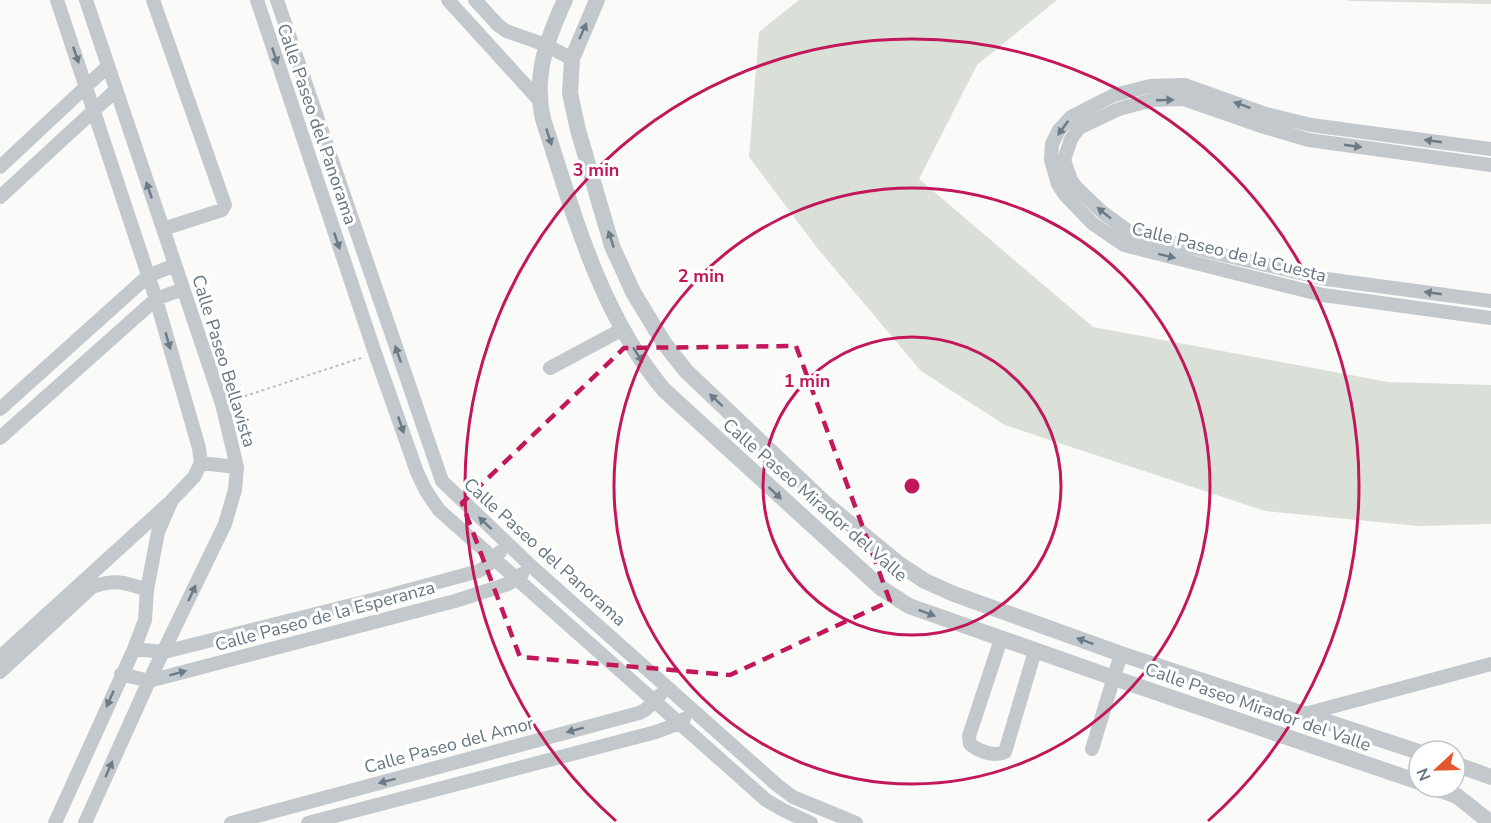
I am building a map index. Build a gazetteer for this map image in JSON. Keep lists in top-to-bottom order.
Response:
{
  "streets": {
    "street": [
      "Calle Paseo del Panorama",
      "Calle Paseo de la Cuesta",
      "Calle Paseo Bellavista",
      "Calle Paseo Mirador del Valle",
      "Calle Paseo de la Esperanza",
      "Calle Paseo del Amor"
    ]
  },
  "crossings": [
    ["Calle Paseo del Panorama", "Calle Paseo de la Esperanza"],
    ["Calle Paseo del Panorama", "Calle Paseo del Amor"],
    ["Calle Paseo Bellavista", "Calle Paseo de la Esperanza"]
  ],
  "north": "left",
  "rings": ["3 min", "2 min", "1 min"]
}
